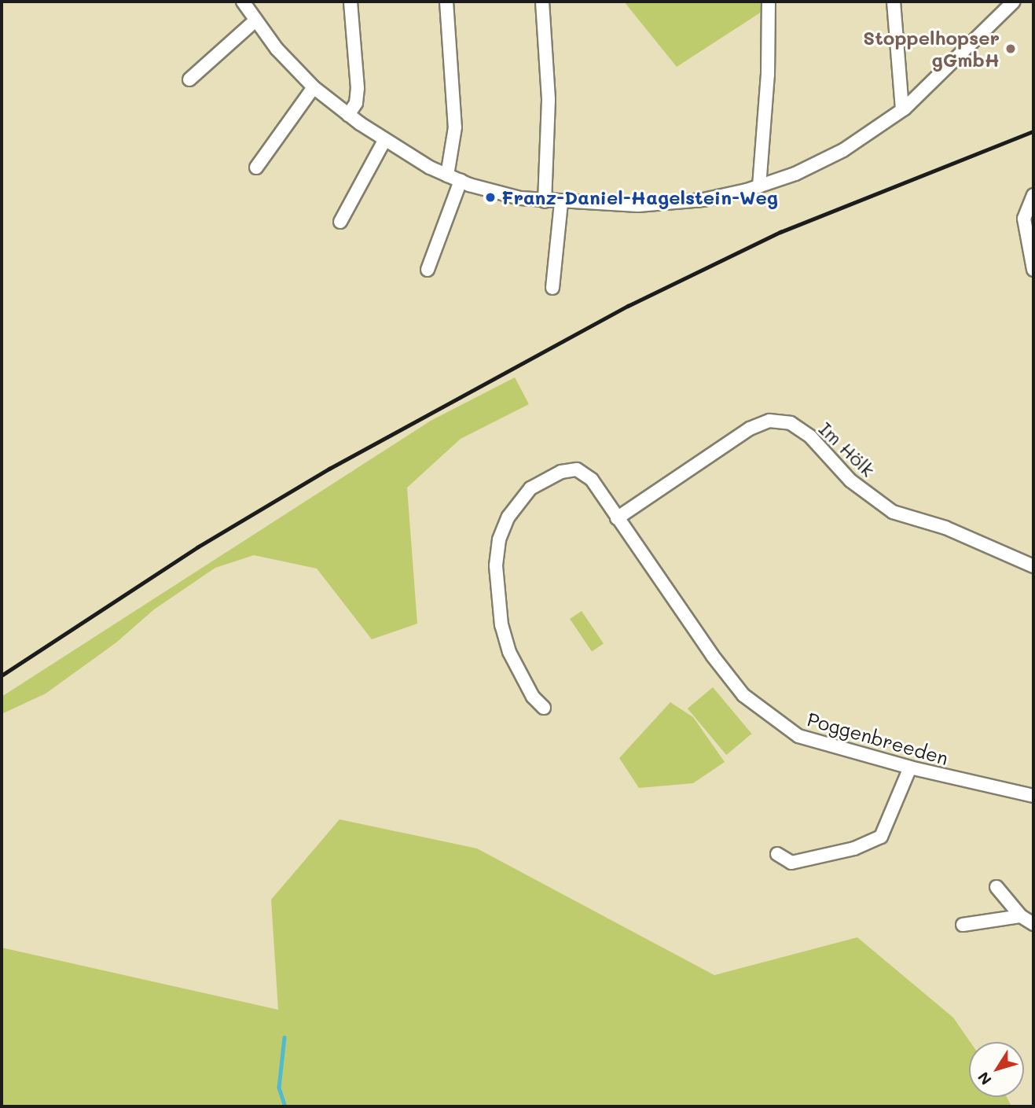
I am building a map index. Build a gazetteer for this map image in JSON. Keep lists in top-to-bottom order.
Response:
{
  "streets": {
    "street": ["Im Hölk", "Poggenbreeden"]
  },
  "crossings": [
    ["Im Hölk", "Poggenbreeden"]
  ],
  "places": ["Stoppelhopser gGmbH", "Franz-Daniel-Hagelstein-Weg"],
  "north": "bottom left"
}
